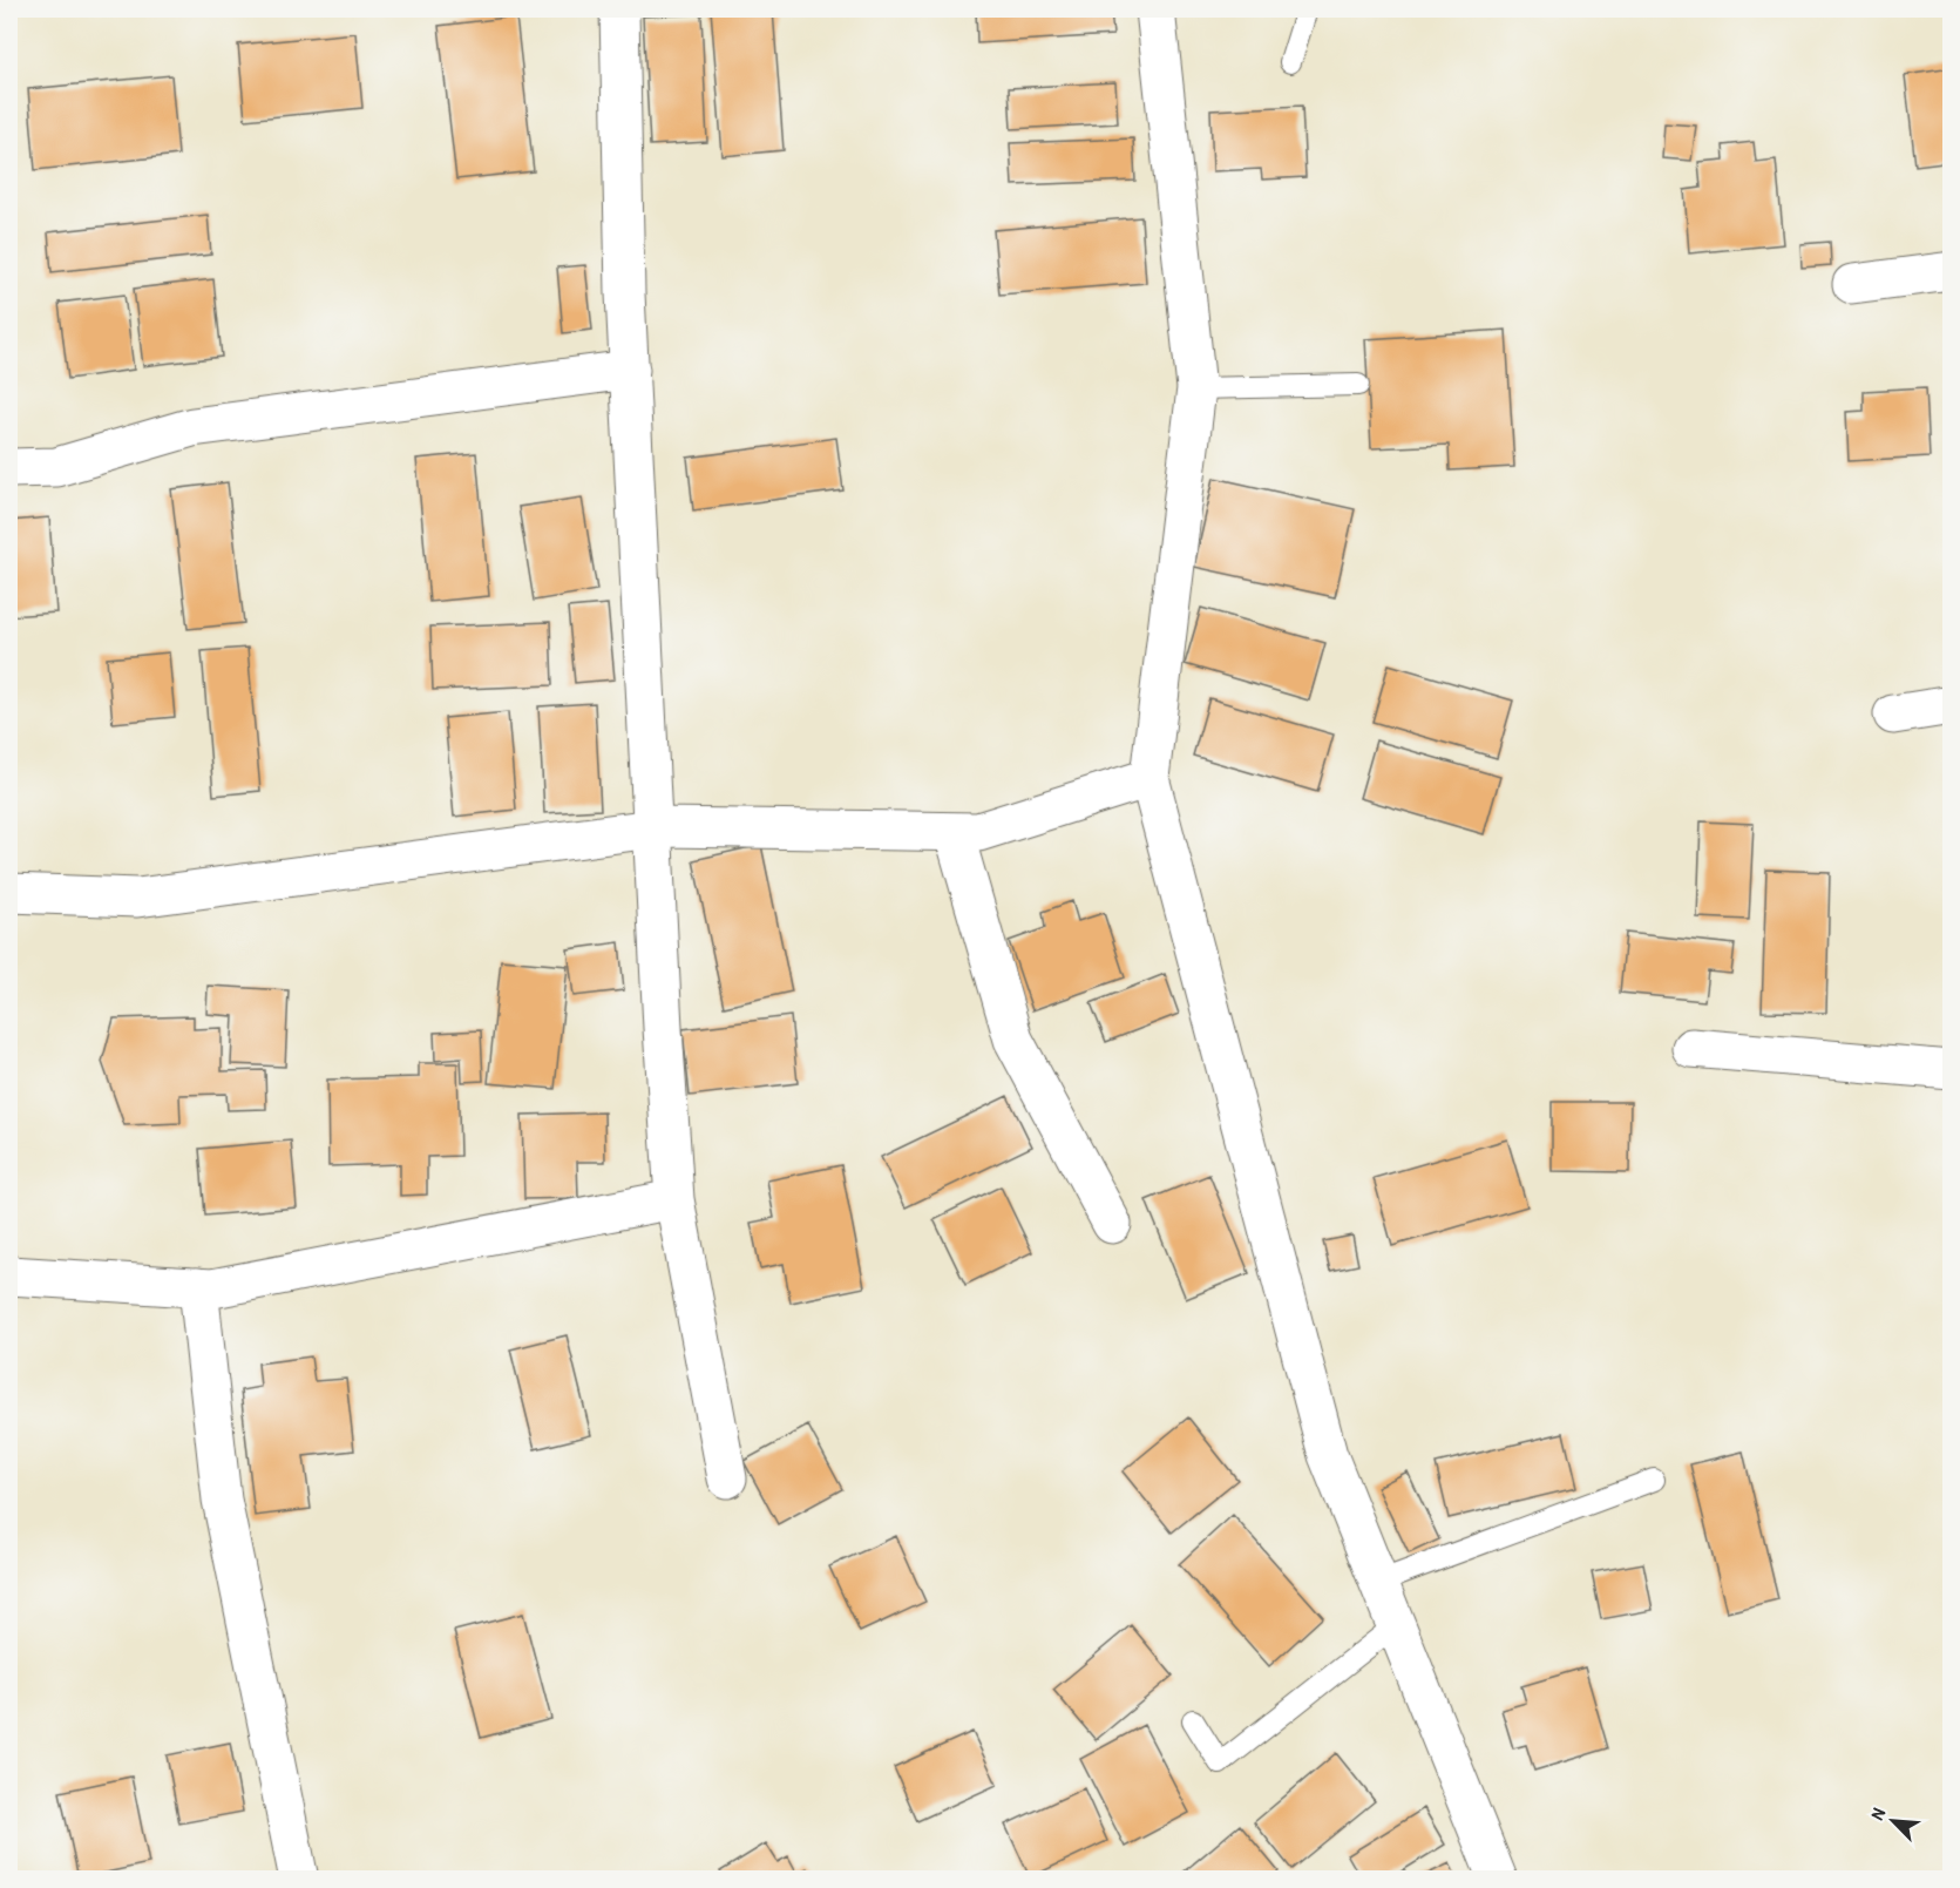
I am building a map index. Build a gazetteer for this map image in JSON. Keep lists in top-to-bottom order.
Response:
{
  "north": "top left"
}
